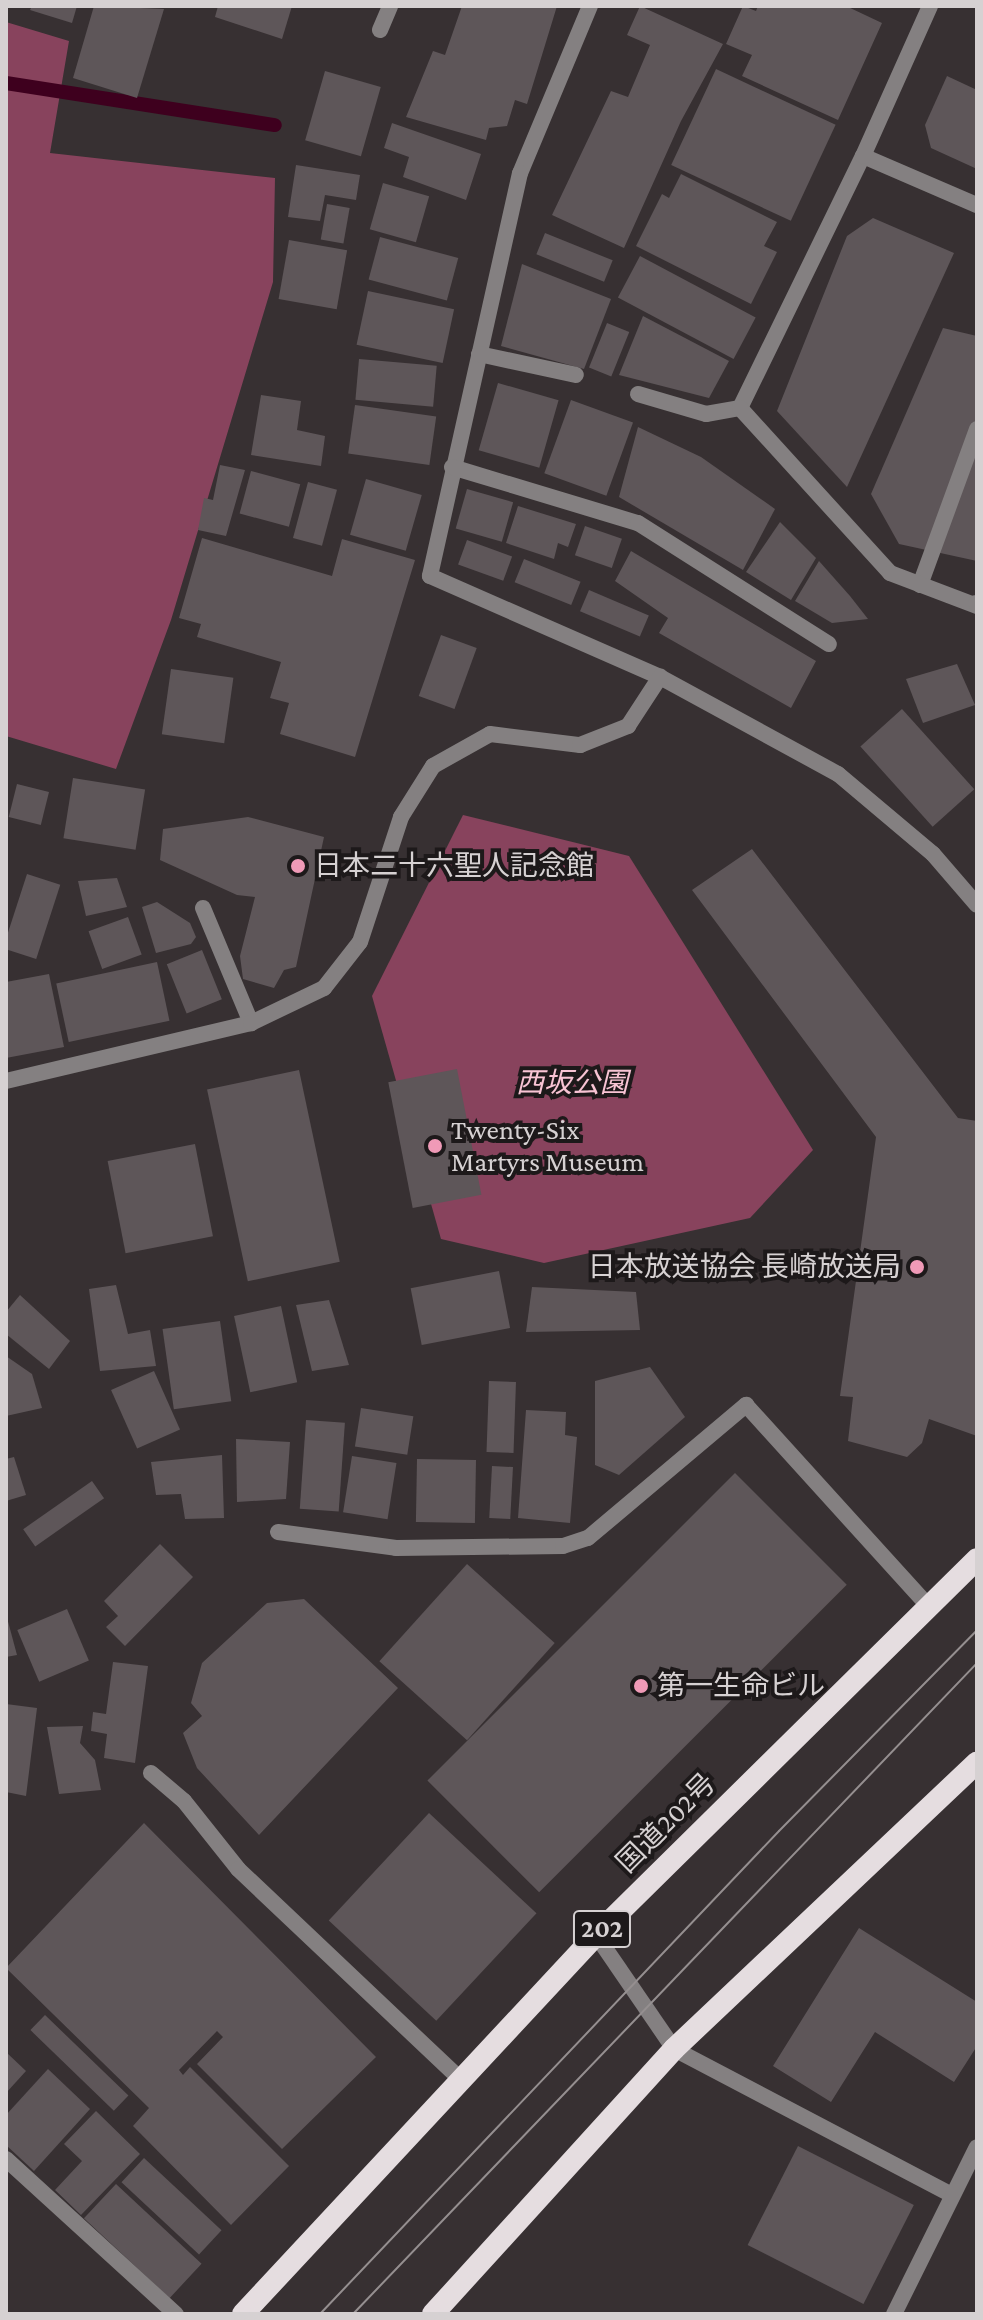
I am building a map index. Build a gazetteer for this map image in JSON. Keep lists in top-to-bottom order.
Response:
{
  "streets": {
    "highway": ["国道202号", "202"]
  },
  "parks": ["西坂公園"],
  "places": [
    "日本二十六聖人記念館",
    "Twenty-Six Martyrs Museum",
    "日本放送協会 長崎放送局",
    "第一生命ビル"
  ]
}
